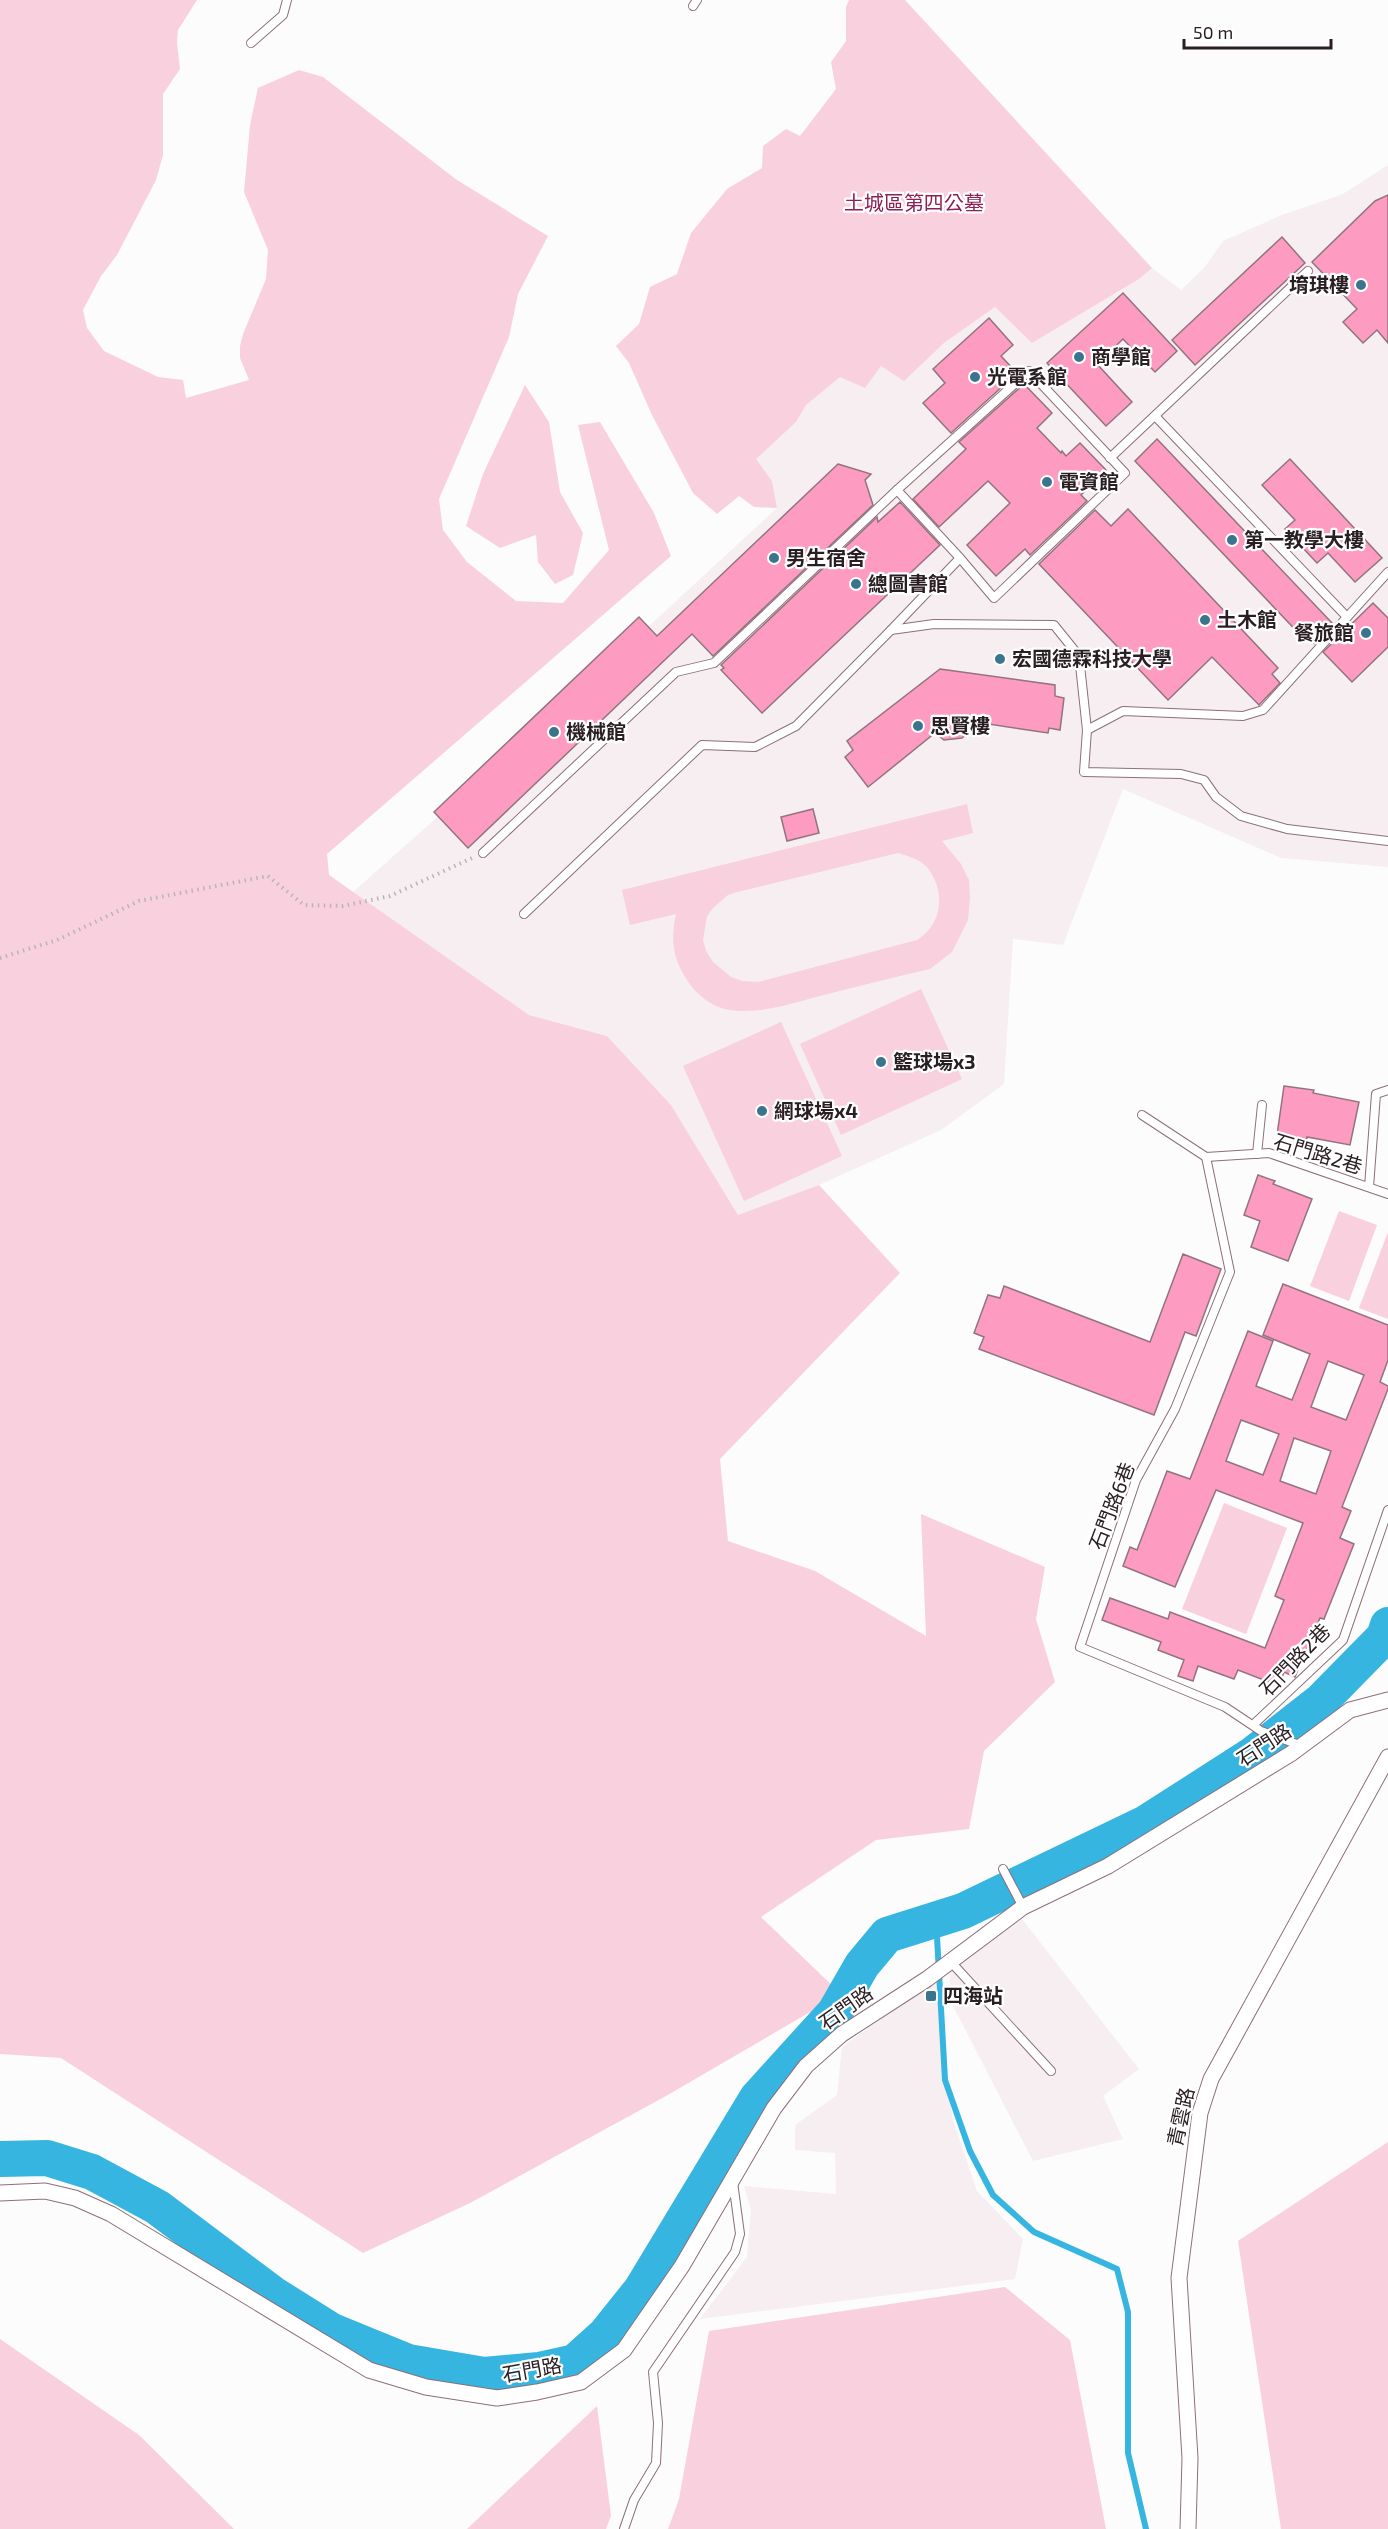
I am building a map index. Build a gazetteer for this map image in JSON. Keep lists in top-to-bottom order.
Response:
{
  "streets": {
    "street": ["石門路", "青雲路"],
    "lane": ["石門路2巷", "石門路6巷"]
  },
  "crossings": [
    ["石門路2巷", "石門路6巷"],
    ["石門路6巷", "石門路"]
  ],
  "parks": ["土城區第四公墓"],
  "places": {
    "other": [
      "堉琪樓",
      "商學館",
      "光電系館",
      "電資館",
      "第一教學大樓",
      "男生宿舍",
      "總圖書館",
      "土木館",
      "餐旅館",
      "宏國德霖科技大學",
      "思賢樓",
      "機械館",
      "籃球場x3",
      "網球場x4"
    ],
    "transit": ["四海站"]
  },
  "scale_bar": "50 m"
}
